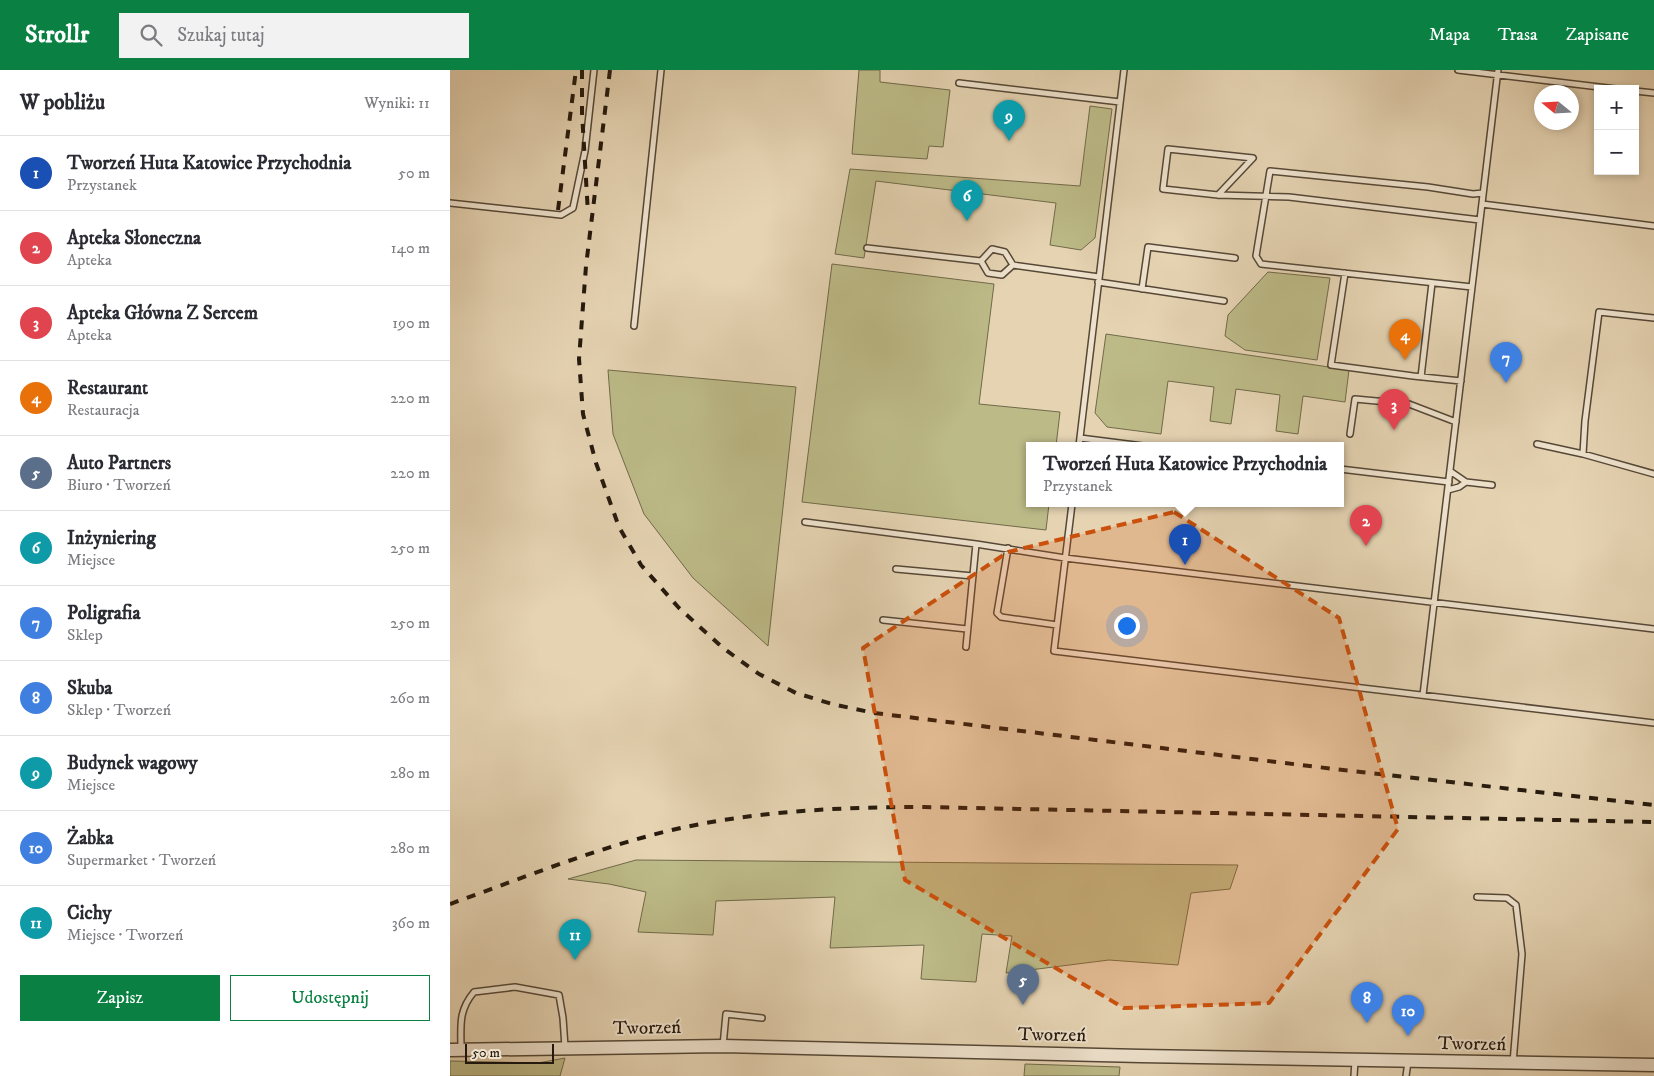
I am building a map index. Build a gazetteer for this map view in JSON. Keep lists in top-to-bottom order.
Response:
{
  "streets": {
    "street": ["Tworzeń"]
  },
  "scale_bar": "50 m",
  "north": "left",
  "page": {
    "header": "Strollr",
    "search": "Szukaj tutaj",
    "nav": ["Mapa", "Trasa", "Zapisane"],
    "heading": ["W pobliżu", "Wyniki: 11"],
    "map_buttons": ["+", "−"],
    "pins": [
      "9",
      "6",
      "4",
      "7",
      "3",
      "2",
      "1",
      "11",
      "5",
      "8",
      "10"
    ],
    "list": [
      {
        "mark": "1",
        "name": "Tworzeń Huta Katowice Przychodnia",
        "note": "Przystanek",
        "value": "50 m"
      },
      {
        "mark": "2",
        "name": "Apteka Słoneczna",
        "note": "Apteka",
        "value": "140 m"
      },
      {
        "mark": "3",
        "name": "Apteka Główna Z Sercem",
        "note": "Apteka",
        "value": "190 m"
      },
      {
        "mark": "4",
        "name": "Restaurant",
        "note": "Restauracja",
        "value": "220 m"
      },
      {
        "mark": "5",
        "name": "Auto Partners",
        "note": "Biuro · Tworzeń",
        "value": "220 m"
      },
      {
        "mark": "6",
        "name": "Inżyniering",
        "note": "Miejsce",
        "value": "250 m"
      },
      {
        "mark": "7",
        "name": "Poligrafia",
        "note": "Sklep",
        "value": "250 m"
      },
      {
        "mark": "8",
        "name": "Skuba",
        "note": "Sklep · Tworzeń",
        "value": "260 m"
      },
      {
        "mark": "9",
        "name": "Budynek wagowy",
        "note": "Miejsce",
        "value": "280 m"
      },
      {
        "mark": "10",
        "name": "Żabka",
        "note": "Supermarket · Tworzeń",
        "value": "280 m"
      },
      {
        "mark": "11",
        "name": "Cichy",
        "note": "Miejsce · Tworzeń",
        "value": "360 m"
      }
    ],
    "popup": ["Tworzeń Huta Katowice Przychodnia", "Przystanek"],
    "buttons": ["Zapisz", "Udostępnij"],
    "scale": "50 m"
  }
}
